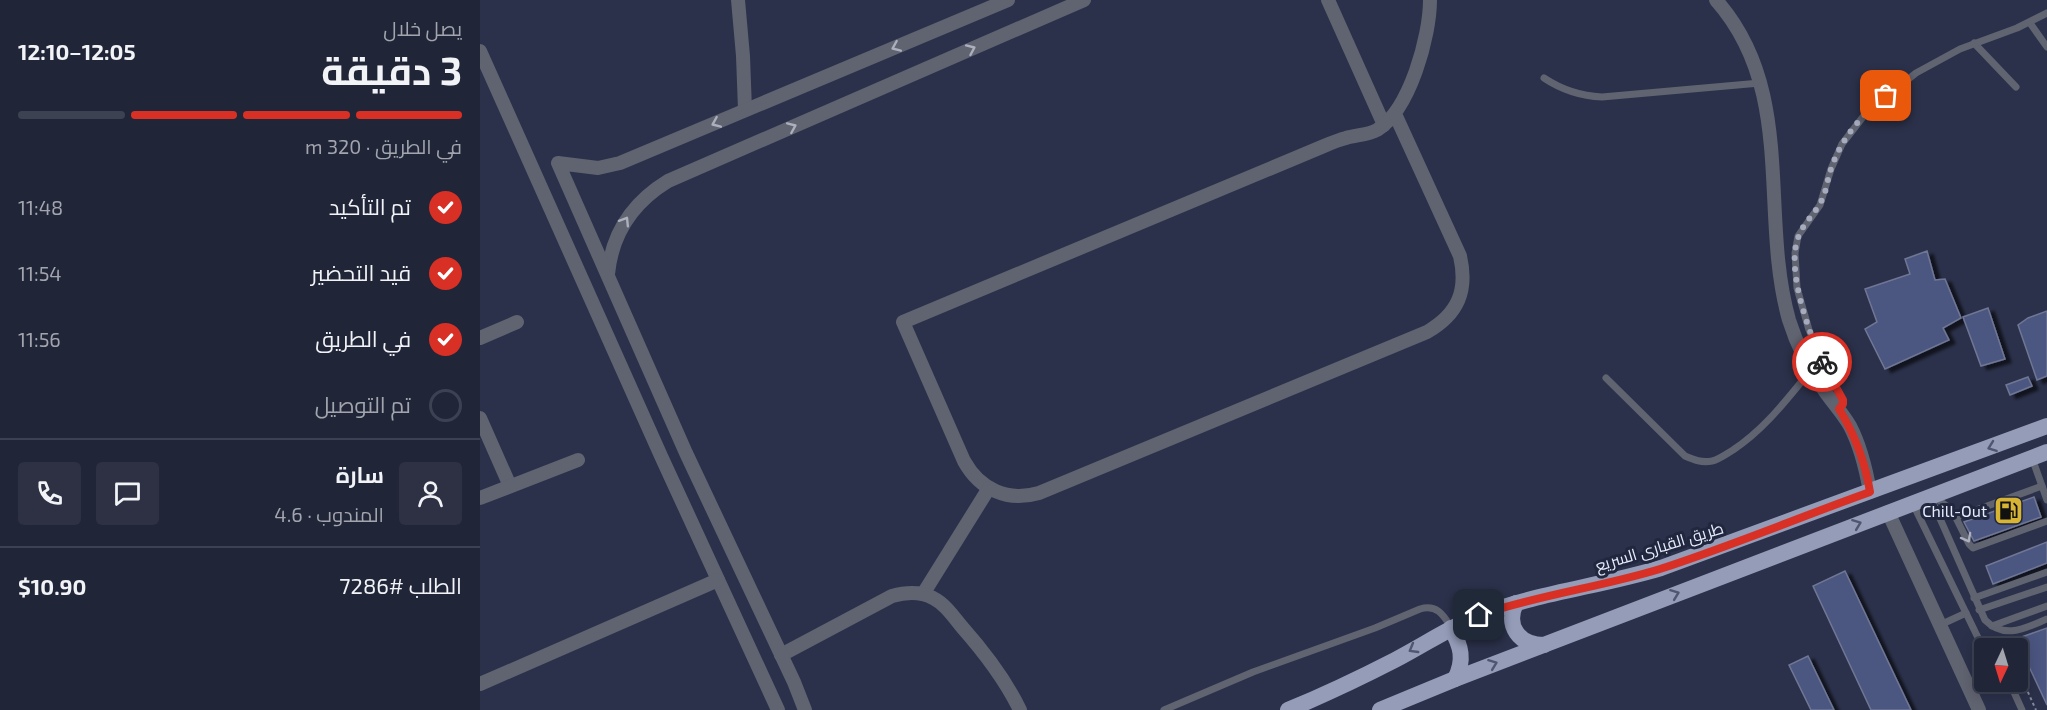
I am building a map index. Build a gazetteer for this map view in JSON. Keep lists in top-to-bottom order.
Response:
{
  "streets": {
    "highway": ["طريق القبارى السريع"]
  },
  "places": {
    "fuel station": ["Chill-Out"]
  },
  "north": "bottom",
  "page": {
    "heading": ["3 دقيقة", "يصل خلال", "12:05–12:10"],
    "panel": [
      "سارة",
      "المندوب · 4.6",
      "الطلب #7286",
      "$10.90"
    ],
    "bar": "في الطريق · 320 m",
    "list": [
      ["تم التأكيد", "11:48"],
      ["قيد التحضير", "11:54"],
      ["في الطريق", "11:56"],
      "تم التوصيل"
    ]
  }
}
